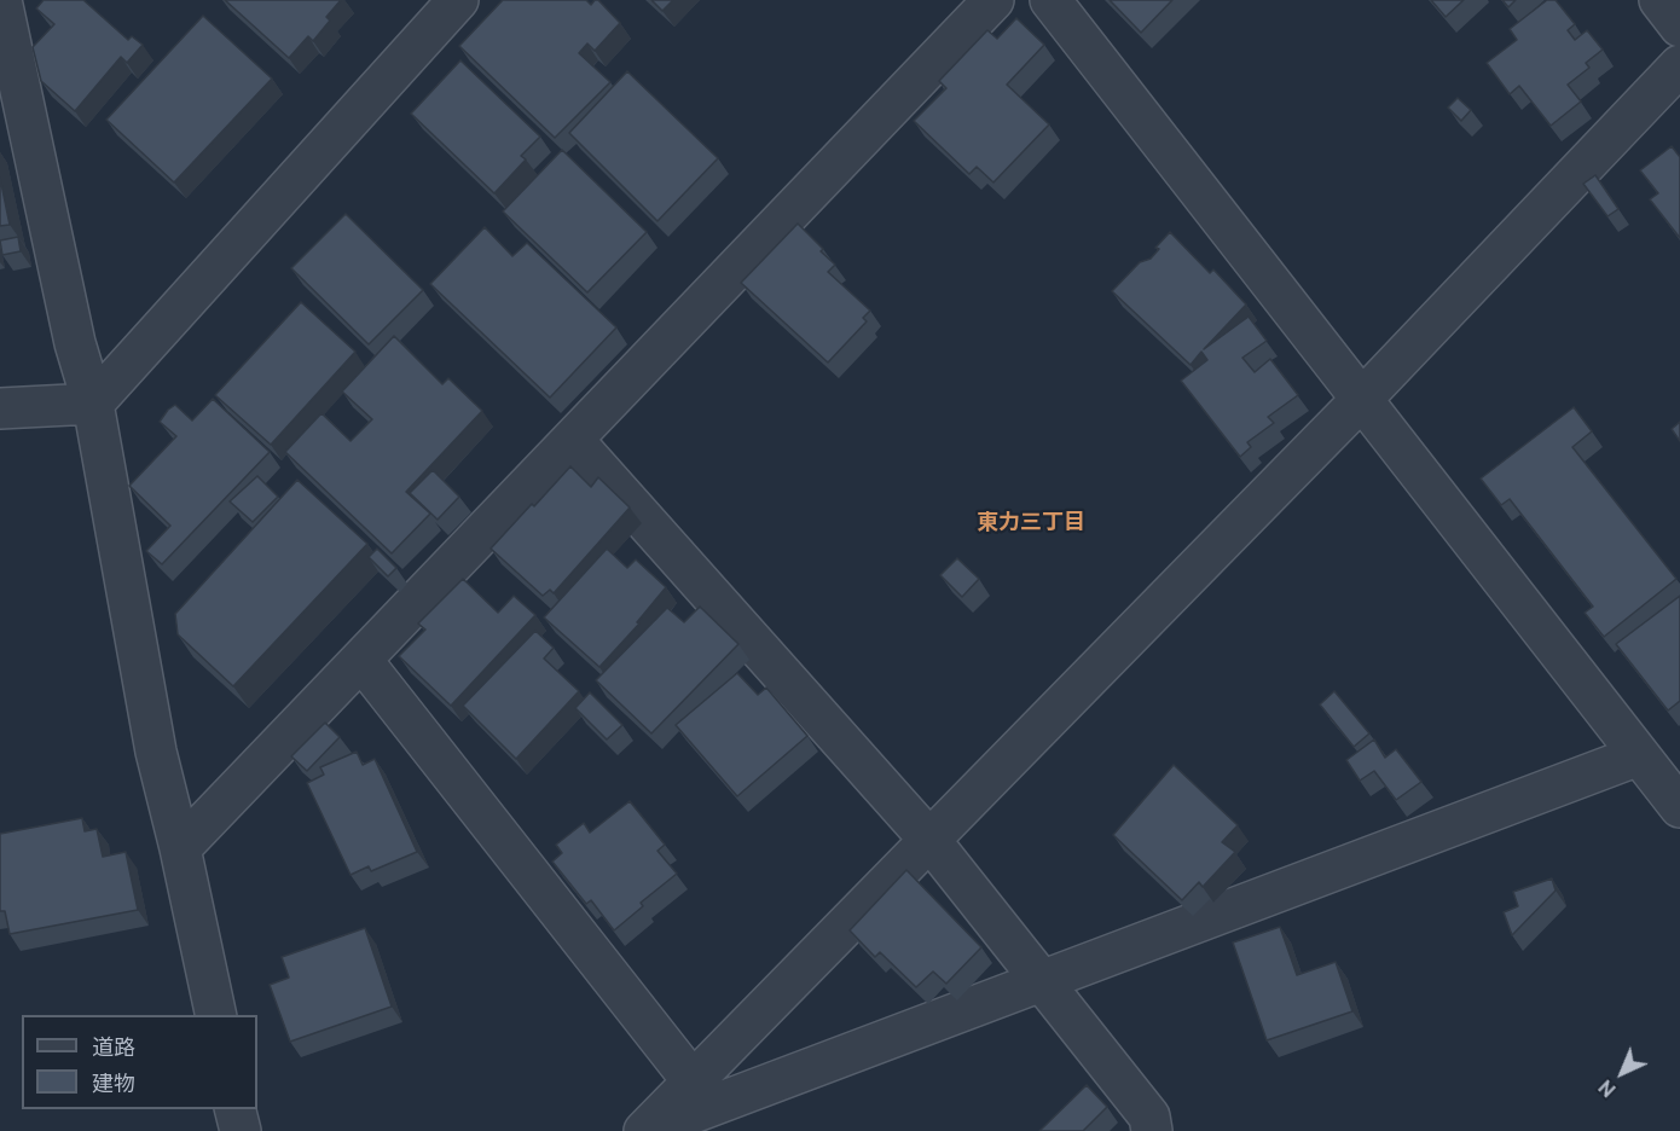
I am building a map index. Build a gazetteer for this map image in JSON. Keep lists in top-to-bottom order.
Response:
{
  "districts": ["東力三丁目"],
  "legend": ["道路", "建物"],
  "north": "bottom left"
}
